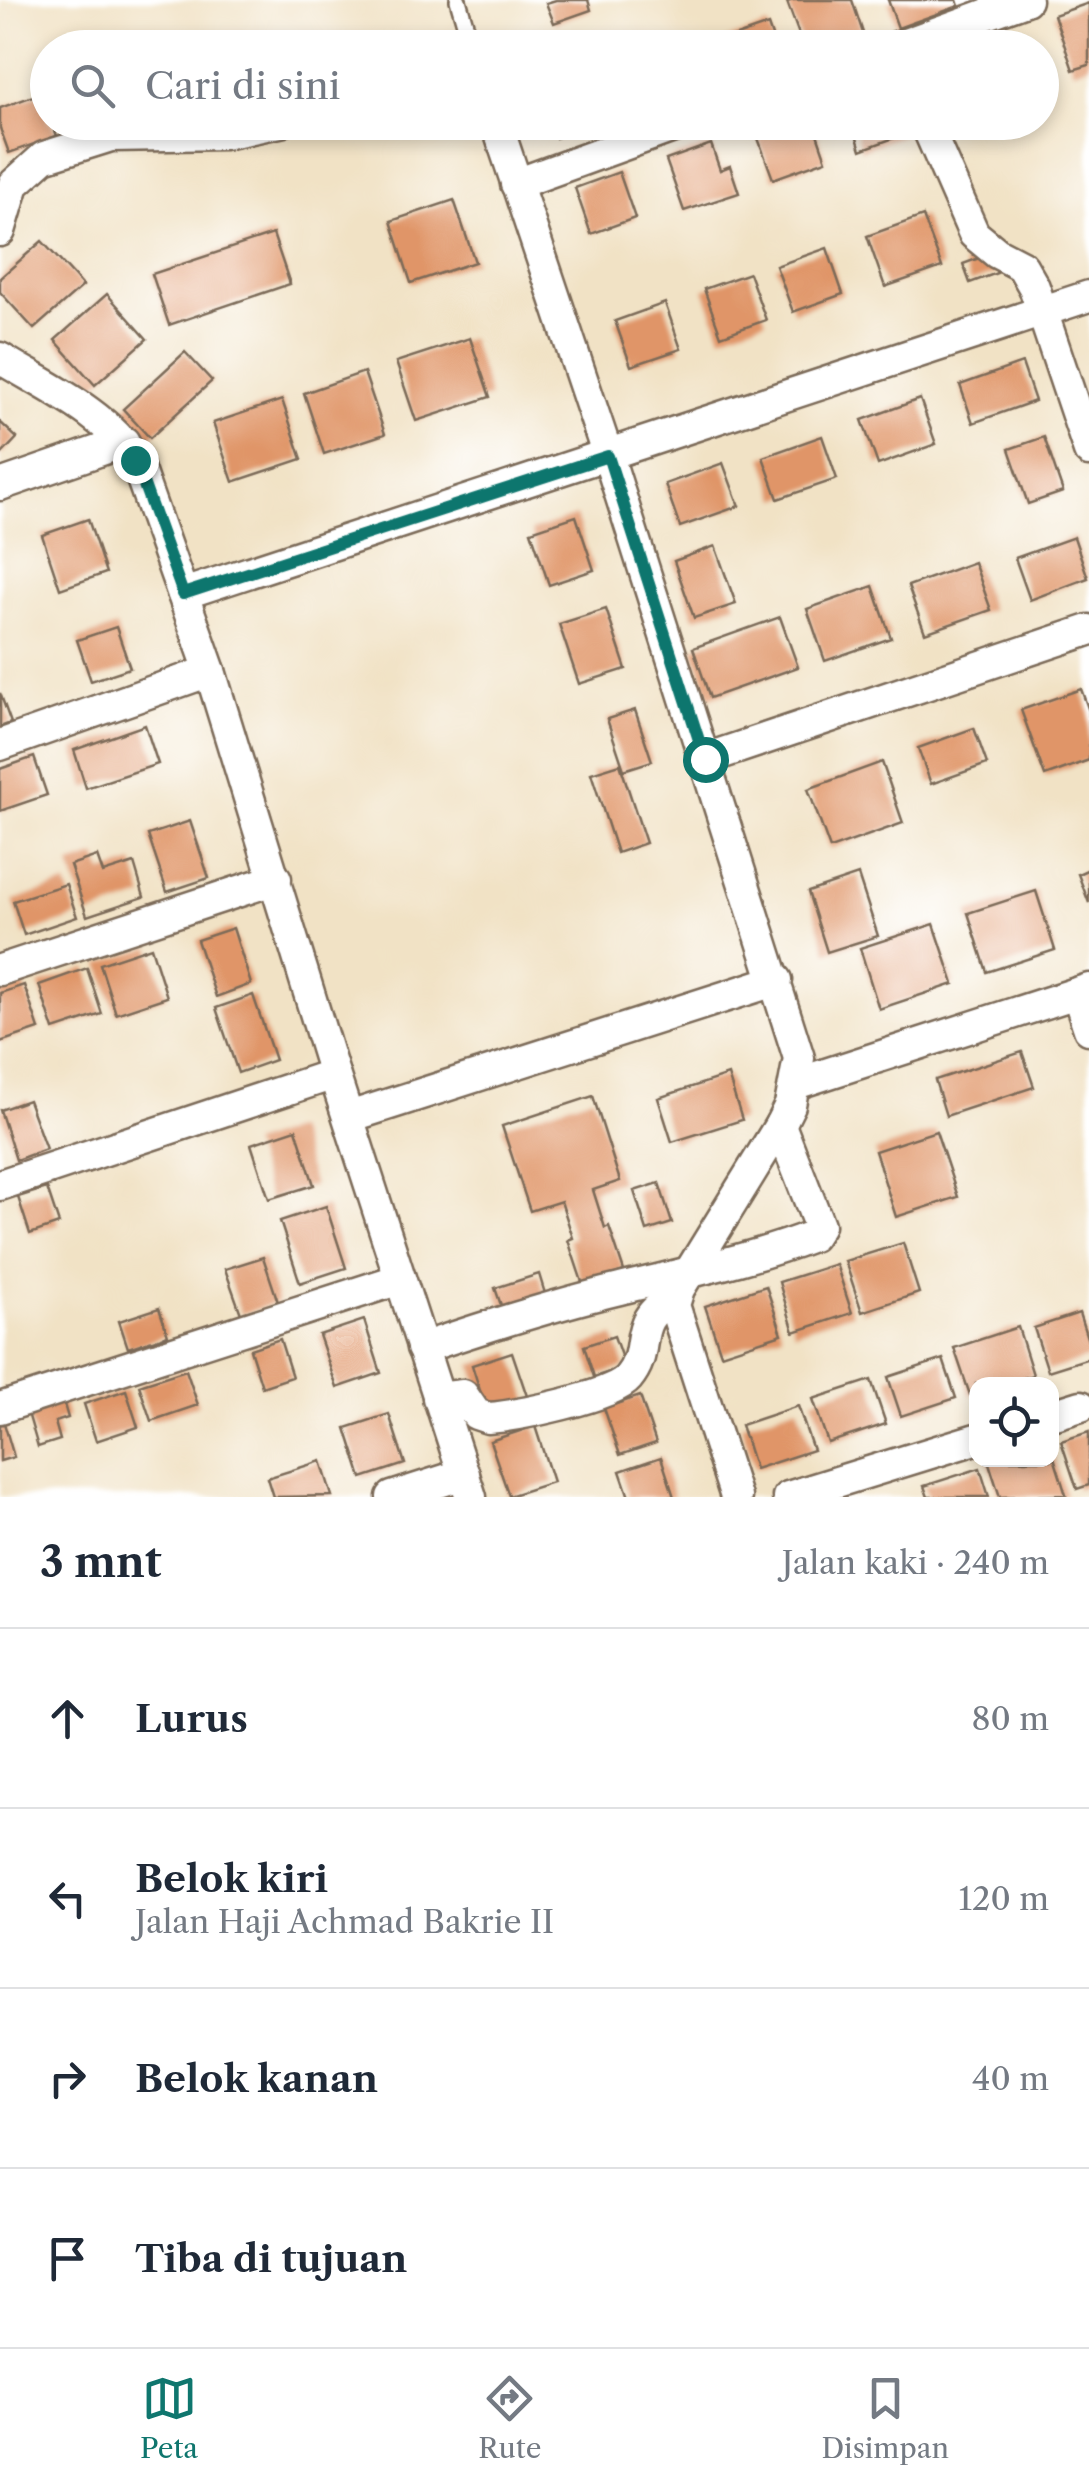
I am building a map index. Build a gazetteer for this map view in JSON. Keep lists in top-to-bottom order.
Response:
{
  "page": {
    "search": "Cari di sini",
    "heading": ["3 mnt", "Jalan kaki · 240 m"],
    "list": [
      ["Lurus", "80 m"],
      ["Belok kiri", "Jalan Haji Achmad Bakrie II", "120 m"],
      ["Belok kanan", "40 m"],
      "Tiba di tujuan"
    ],
    "nav": ["Peta", "Rute", "Disimpan"]
  }
}
